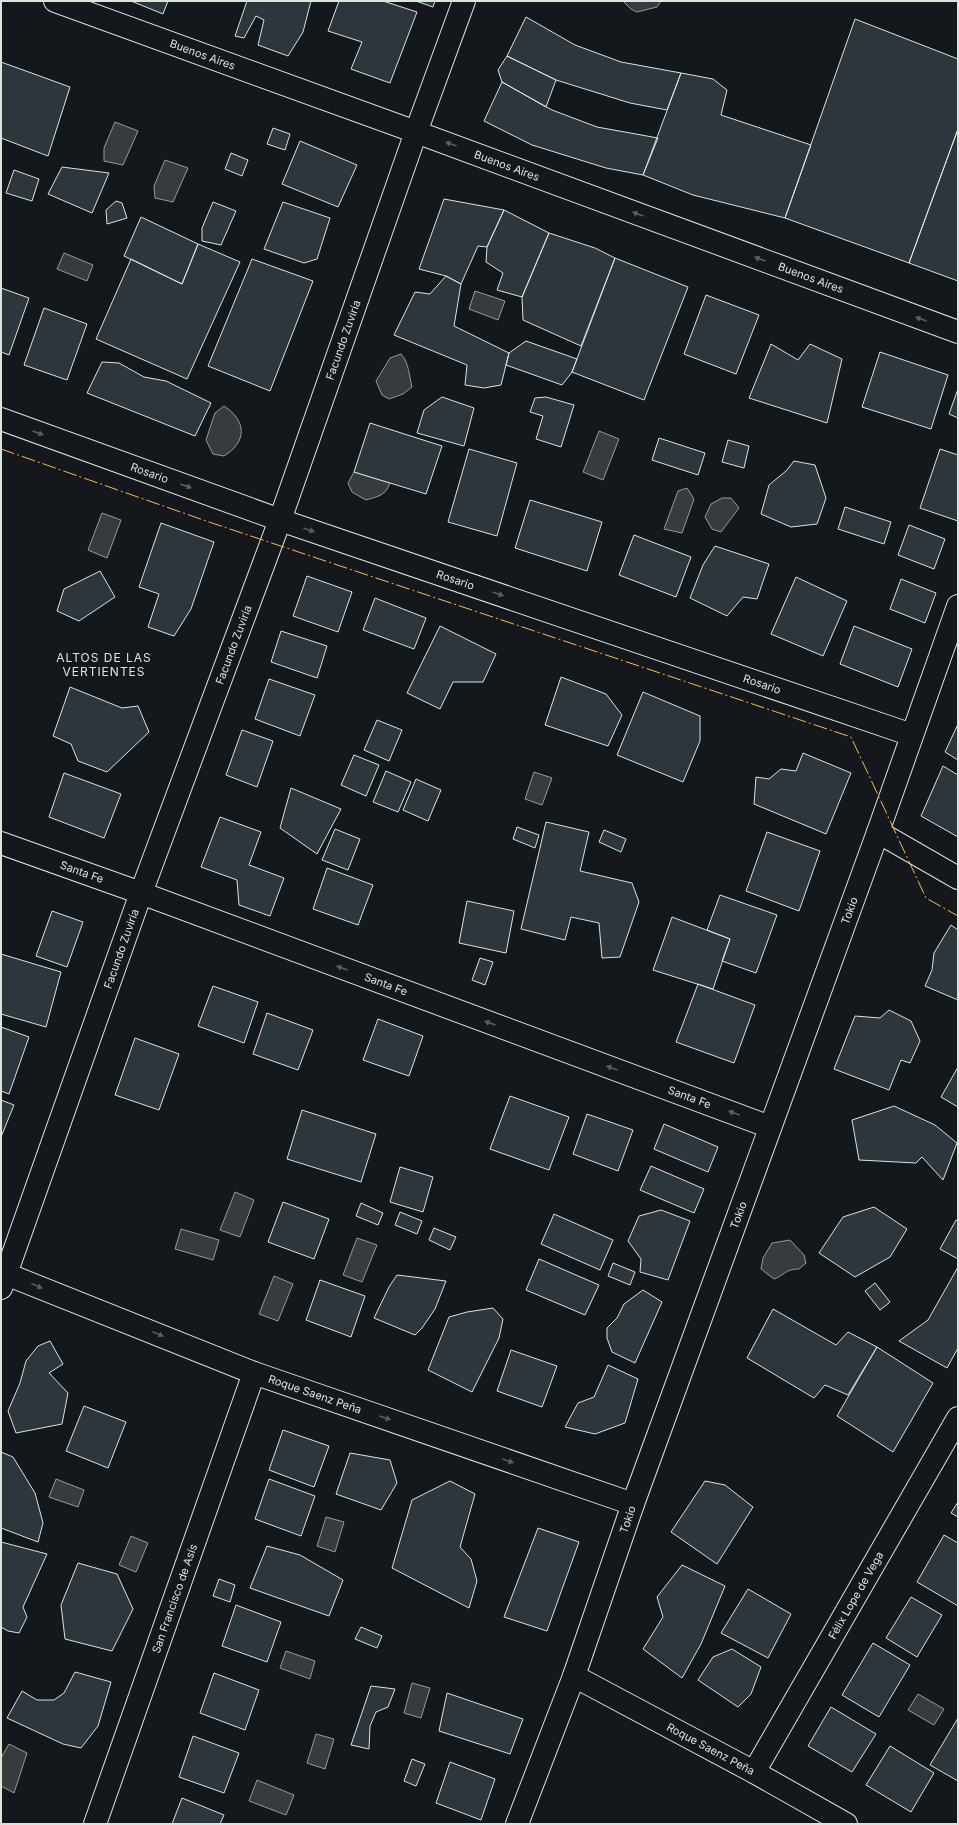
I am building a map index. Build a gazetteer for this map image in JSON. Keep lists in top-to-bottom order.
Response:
{
  "streets": {
    "street": [
      "Buenos Aires",
      "Facundo Zuviría",
      "Rosario",
      "Santa Fe",
      "Tokio",
      "Roque Saenz Peña",
      "Félix Lope de Vega",
      "San Francisco de Asís"
    ]
  },
  "crossings": [
    ["Buenos Aires", "Facundo Zuviría"],
    ["Facundo Zuviría", "Rosario"],
    ["Facundo Zuviría", "Santa Fe"],
    ["Facundo Zuviría", "Roque Saenz Peña"],
    ["Rosario", "Tokio"],
    ["Santa Fe", "Tokio"],
    ["Tokio", "Roque Saenz Peña"],
    ["Roque Saenz Peña", "Félix Lope de Vega"],
    ["Roque Saenz Peña", "San Francisco de Asís"]
  ],
  "one_way": [
    "Buenos Aires",
    "Rosario",
    "Santa Fe",
    "Roque Saenz Peña"
  ],
  "districts": ["ALTOS DE LAS VERTIENTES"]
}
